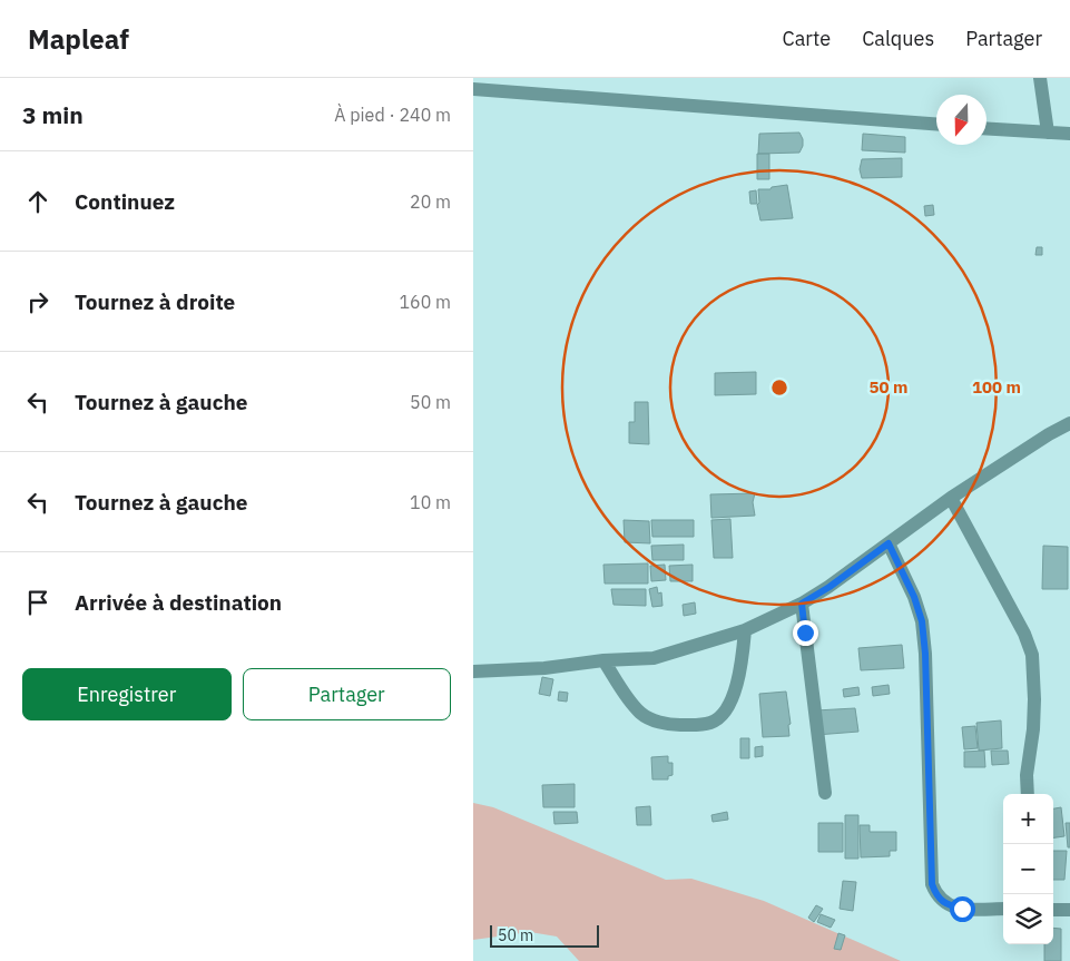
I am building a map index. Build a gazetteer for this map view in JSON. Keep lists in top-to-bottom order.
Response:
{
  "scale_bar": "50 m",
  "north": "bottom",
  "page": {
    "header": "Mapleaf",
    "nav": ["Carte", "Calques", "Partager"],
    "heading": ["3 min", "À pied · 240 m"],
    "list": [
      ["Continuez", "20 m"],
      ["Tournez à droite", "160 m"],
      ["Tournez à gauche", "50 m"],
      ["Tournez à gauche", "10 m"],
      "Arrivée à destination"
    ],
    "buttons": ["Enregistrer", "Partager"],
    "map_buttons": ["+", "−"],
    "scale": "50 m"
  },
  "rings": ["50 m", "100 m"]
}
